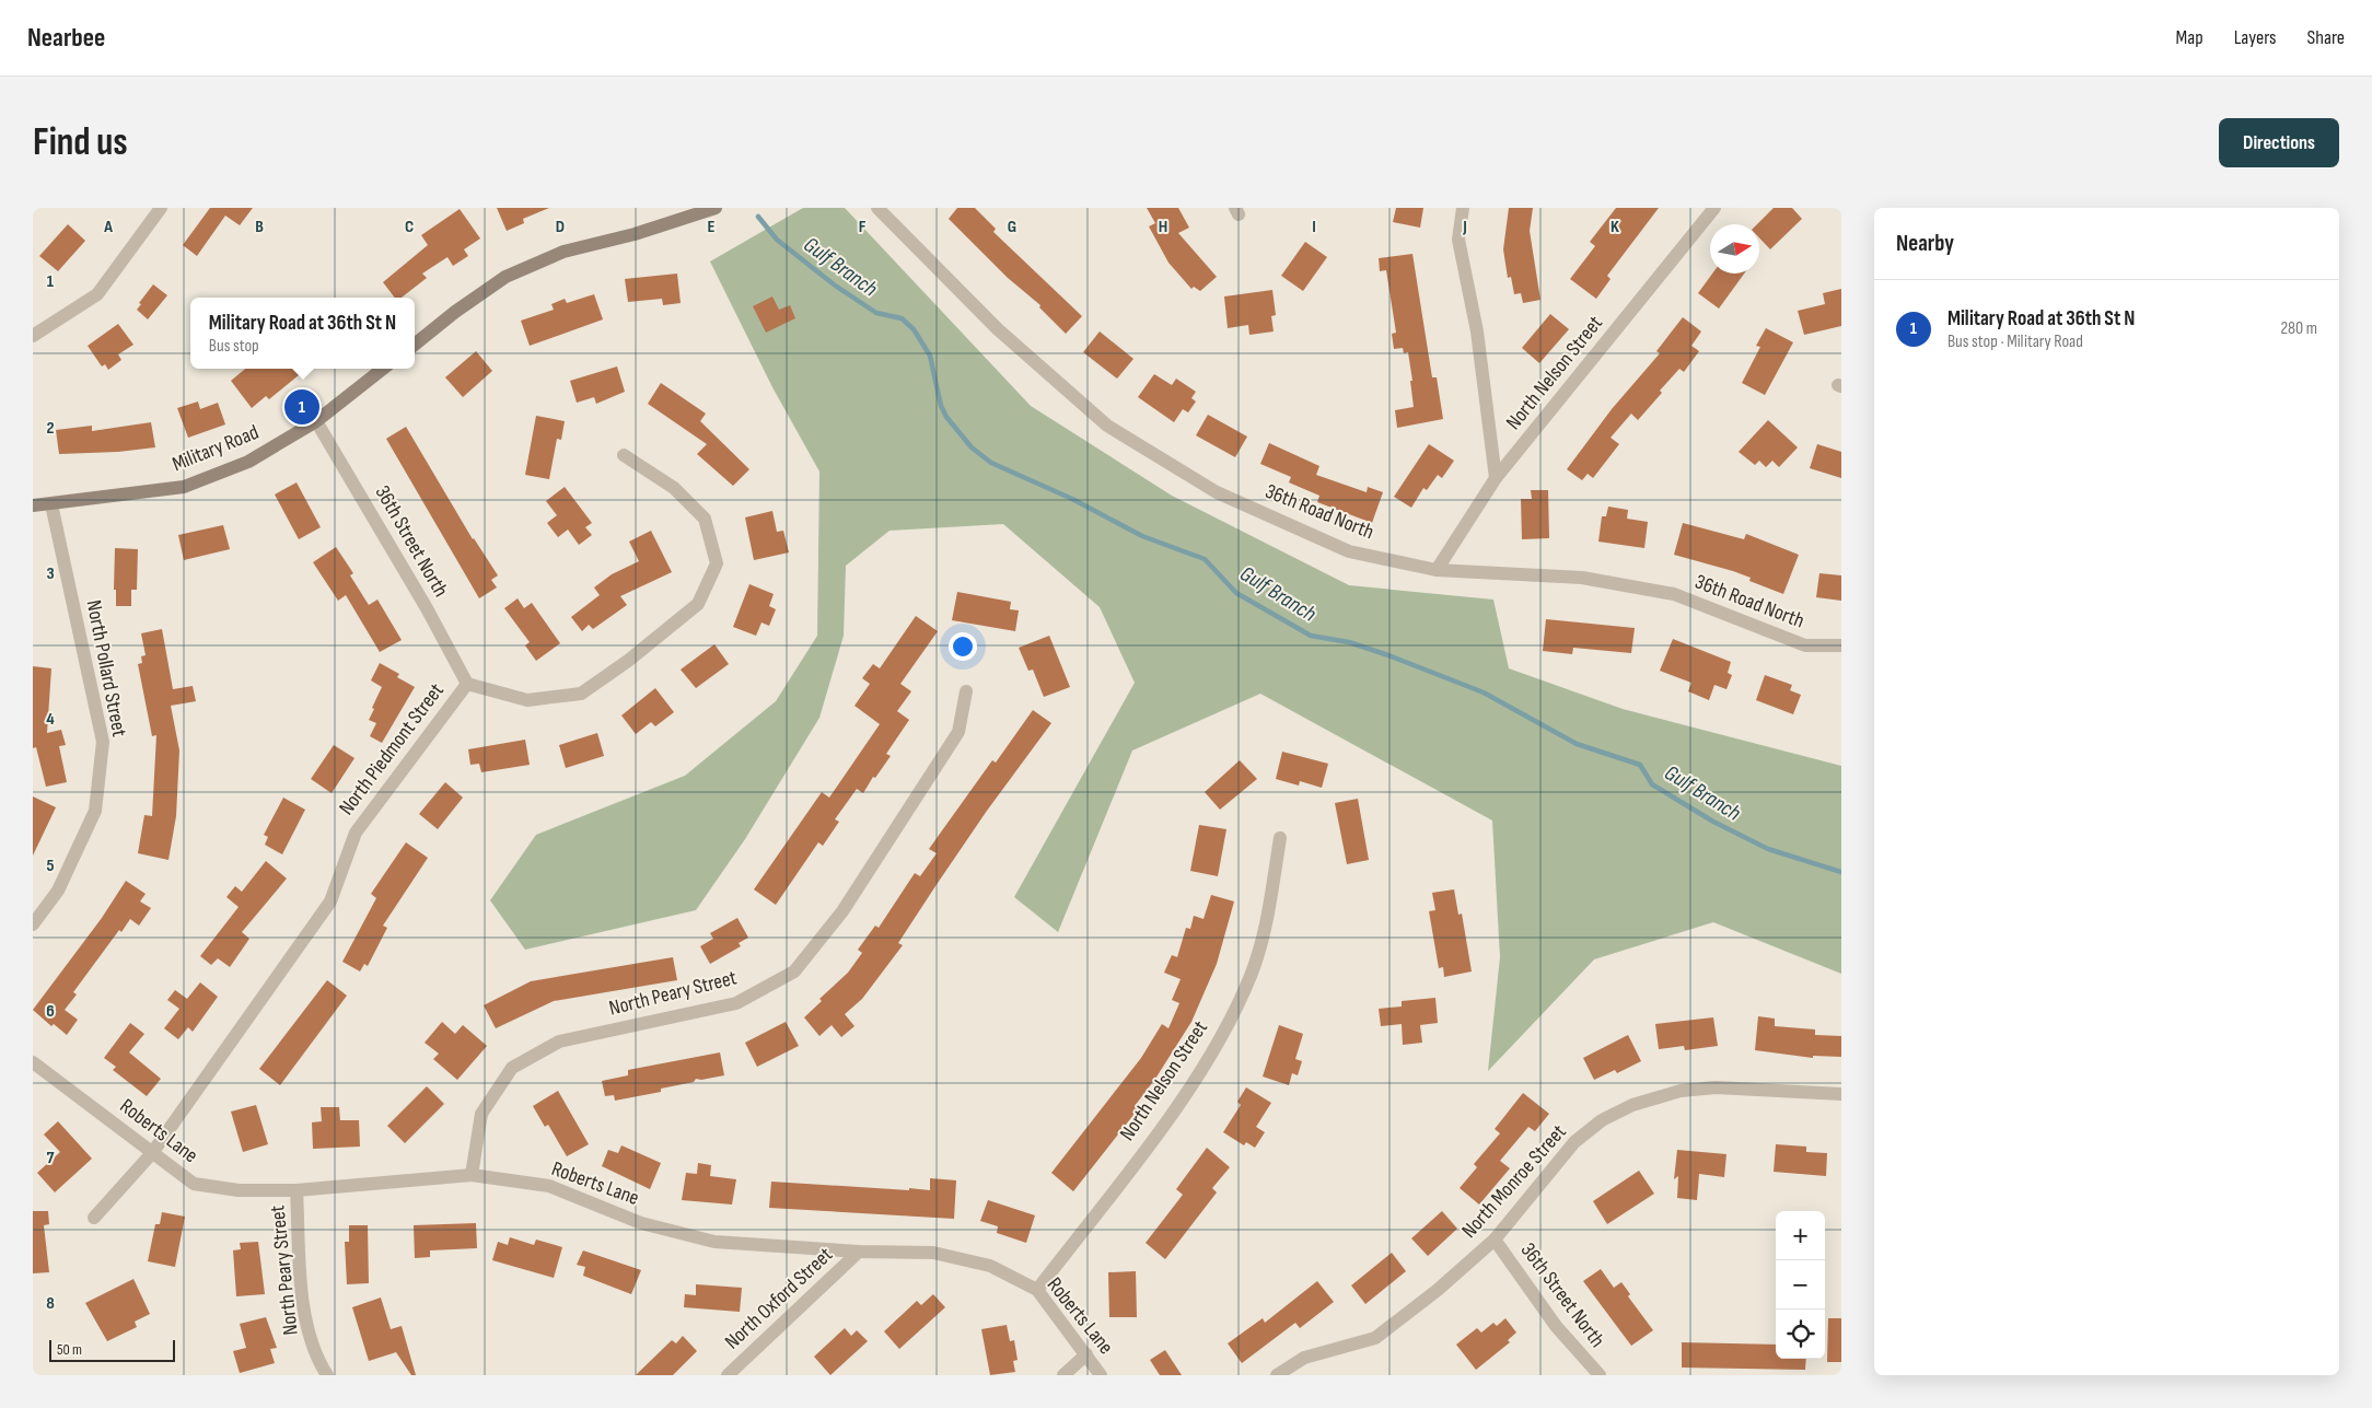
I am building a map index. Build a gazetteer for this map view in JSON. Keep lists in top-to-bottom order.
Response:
{
  "streets": {
    "main road": ["Military Road"],
    "street": [
      "North Nelson Street",
      "36th Road North",
      "36th Street North",
      "North Pollard Street",
      "North Piedmont Street",
      "North Peary Street",
      "Roberts Lane",
      "North Monroe Street",
      "North Oxford Street"
    ]
  },
  "crossings": [
    ["North Nelson Street", "36th Road North"],
    ["North Nelson Street", "Roberts Lane"],
    ["Military Road", "36th Street North"],
    ["Military Road", "North Pollard Street"],
    ["36th Street North", "North Piedmont Street"],
    ["36th Street North", "North Monroe Street"],
    ["North Piedmont Street", "Roberts Lane"],
    ["North Peary Street", "Roberts Lane"],
    ["Roberts Lane", "North Oxford Street"]
  ],
  "water": ["Gulf Branch"],
  "scale_bar": "50 m",
  "north": "right",
  "page": {
    "header": "Nearbee",
    "nav": ["Map", "Layers", "Share"],
    "buttons": "Directions",
    "title": "Find us",
    "heading": "Nearby",
    "list": [
      {
        "mark": "1",
        "name": "Military Road at 36th St N",
        "note": "Bus stop · Military Road",
        "value": "280 m"
      }
    ],
    "popup": ["Military Road at 36th St N", "Bus stop"],
    "pins": "1",
    "map_buttons": ["+", "−"],
    "scale": "50 m"
  },
  "grid": {
    "columns": [
      "A",
      "B",
      "C",
      "D",
      "E",
      "F",
      "G",
      "H",
      "I",
      "J",
      "K"
    ],
    "rows": [
      "1",
      "2",
      "3",
      "4",
      "5",
      "6",
      "7",
      "8"
    ]
  }
}
